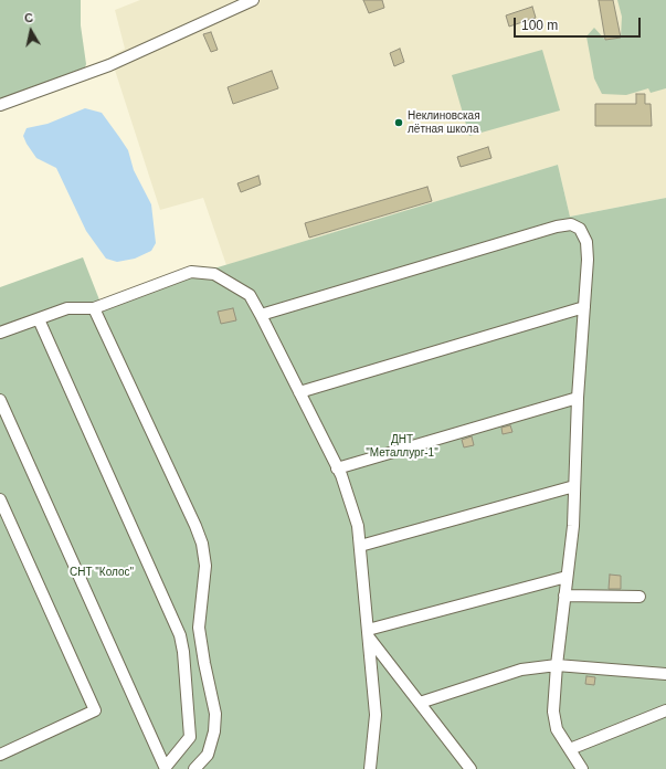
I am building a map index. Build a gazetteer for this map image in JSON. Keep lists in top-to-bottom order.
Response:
{
  "parks": ["ДНТ \"Металлург-1\"", "СНТ \"Колос\""],
  "places": ["Неклиновская лётная школа"],
  "scale_bar": "100 m",
  "north": "top"
}
